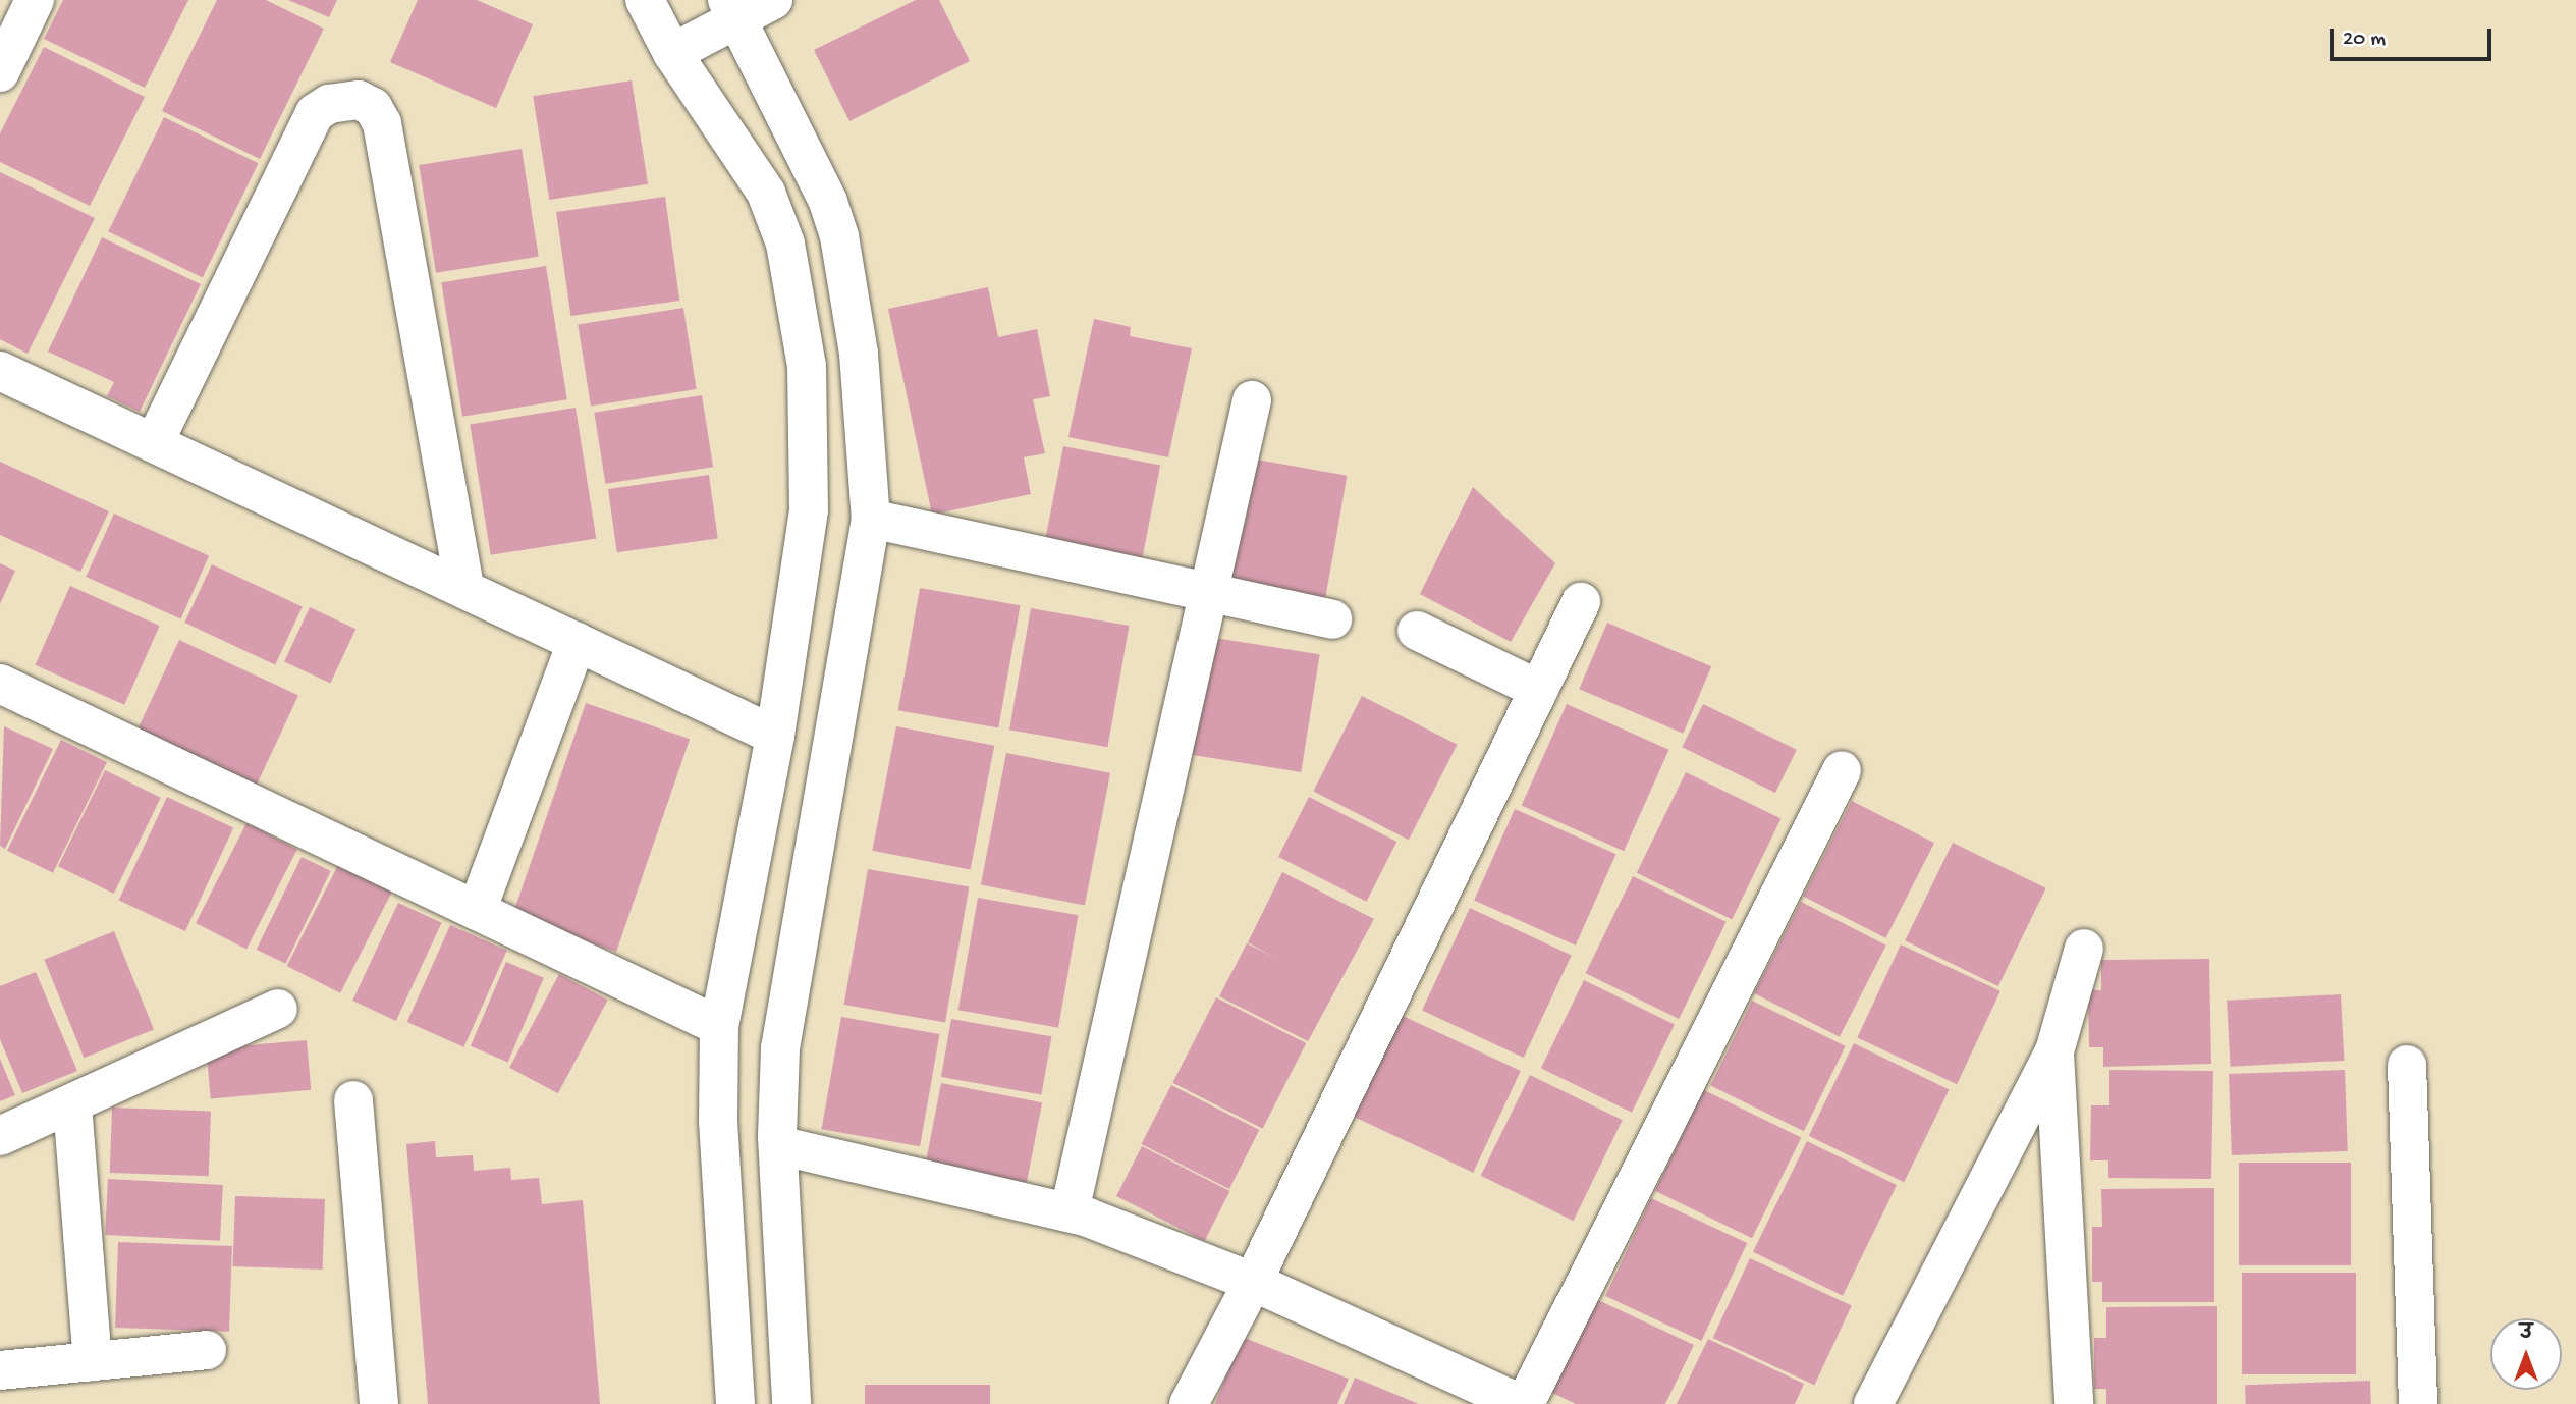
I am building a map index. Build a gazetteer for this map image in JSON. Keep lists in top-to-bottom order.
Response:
{
  "scale_bar": "20 m",
  "north": "top"
}
